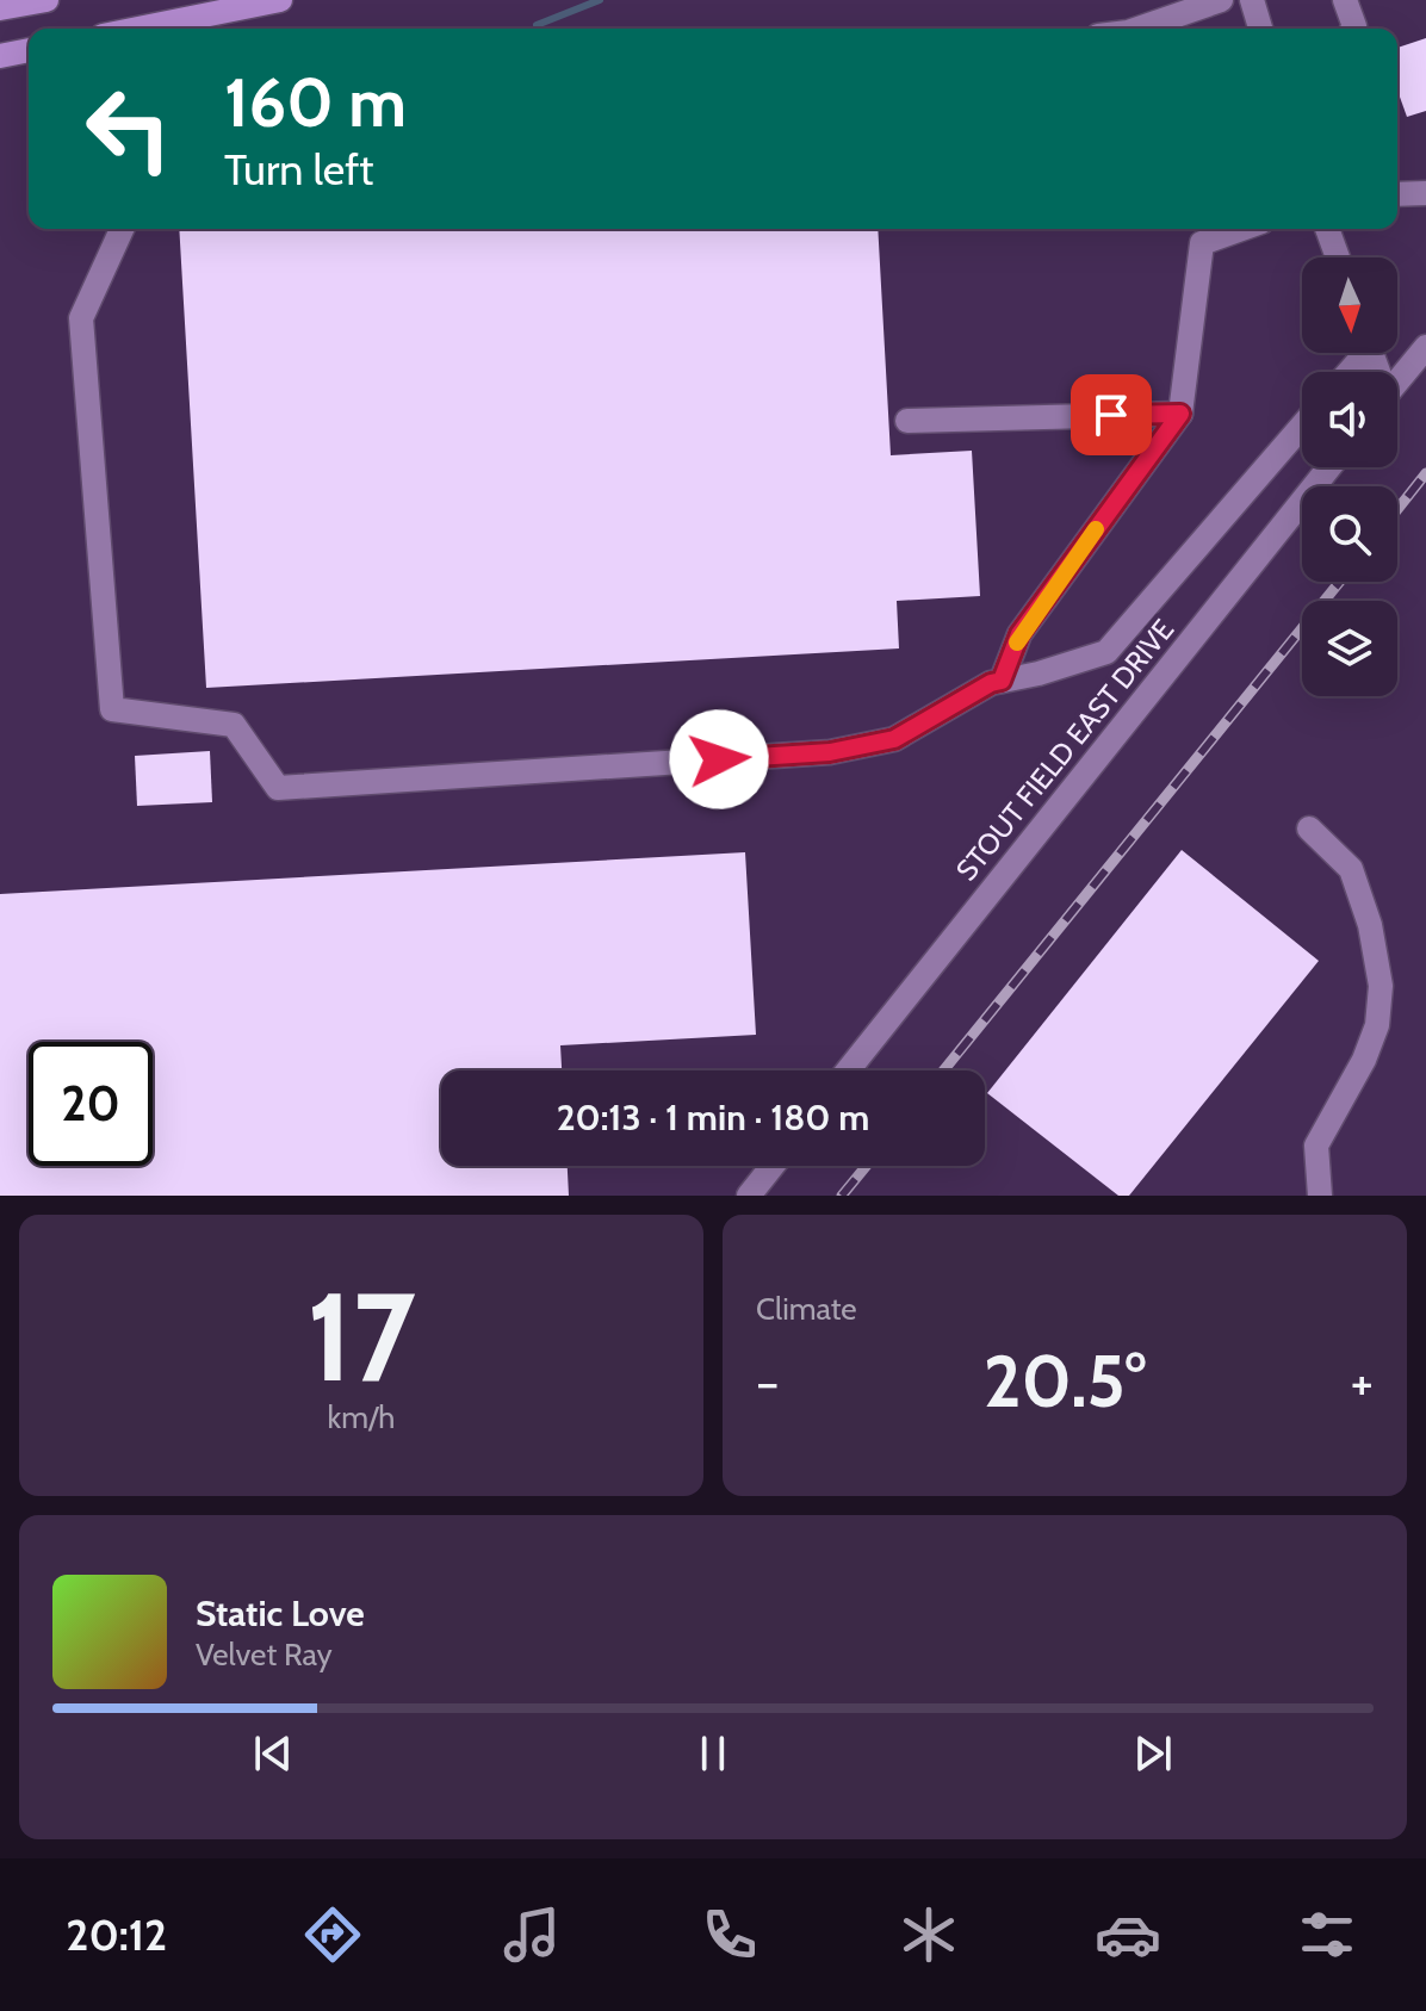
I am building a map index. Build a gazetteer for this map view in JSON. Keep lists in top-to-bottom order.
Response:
{
  "streets": {
    "street": ["STOUT FIELD EAST DRIVE"]
  },
  "north": "bottom",
  "page": {
    "turn": ["160 m", "Turn left"],
    "limit": "20",
    "trip": "20:13 · 1 min · 180 m",
    "tile": [
      ["17", "km/h"],
      "Climate"
    ],
    "heat": ["−", "20.5°", "+"],
    "song": ["Static Love", "Velvet Ray"],
    "tabs": "20:12"
  }
}
